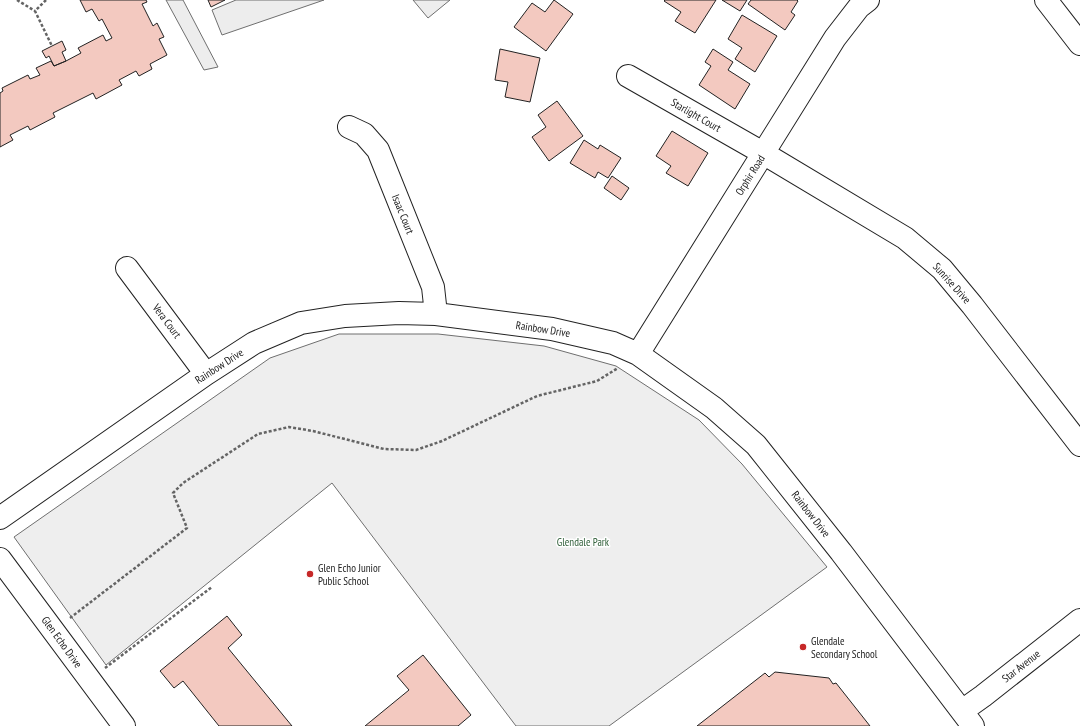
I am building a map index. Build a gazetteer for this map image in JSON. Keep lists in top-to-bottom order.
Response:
{
  "streets": {
    "street": [
      "Starlight Court",
      "Orphir Road",
      "Isaac Court",
      "Sunrise Drive",
      "Vera Court",
      "Rainbow Drive",
      "Glen Echo Drive",
      "Star Avenue"
    ]
  },
  "crossings": [
    ["Starlight Court", "Orphir Road"],
    ["Starlight Court", "Sunrise Drive"],
    ["Orphir Road", "Sunrise Drive"],
    ["Orphir Road", "Rainbow Drive"],
    ["Isaac Court", "Rainbow Drive"],
    ["Vera Court", "Rainbow Drive"],
    ["Rainbow Drive", "Star Avenue"]
  ],
  "parks": ["Glendale Park"],
  "places": ["Glen Echo Junior Public School", "Glendale Secondary School"]
}
